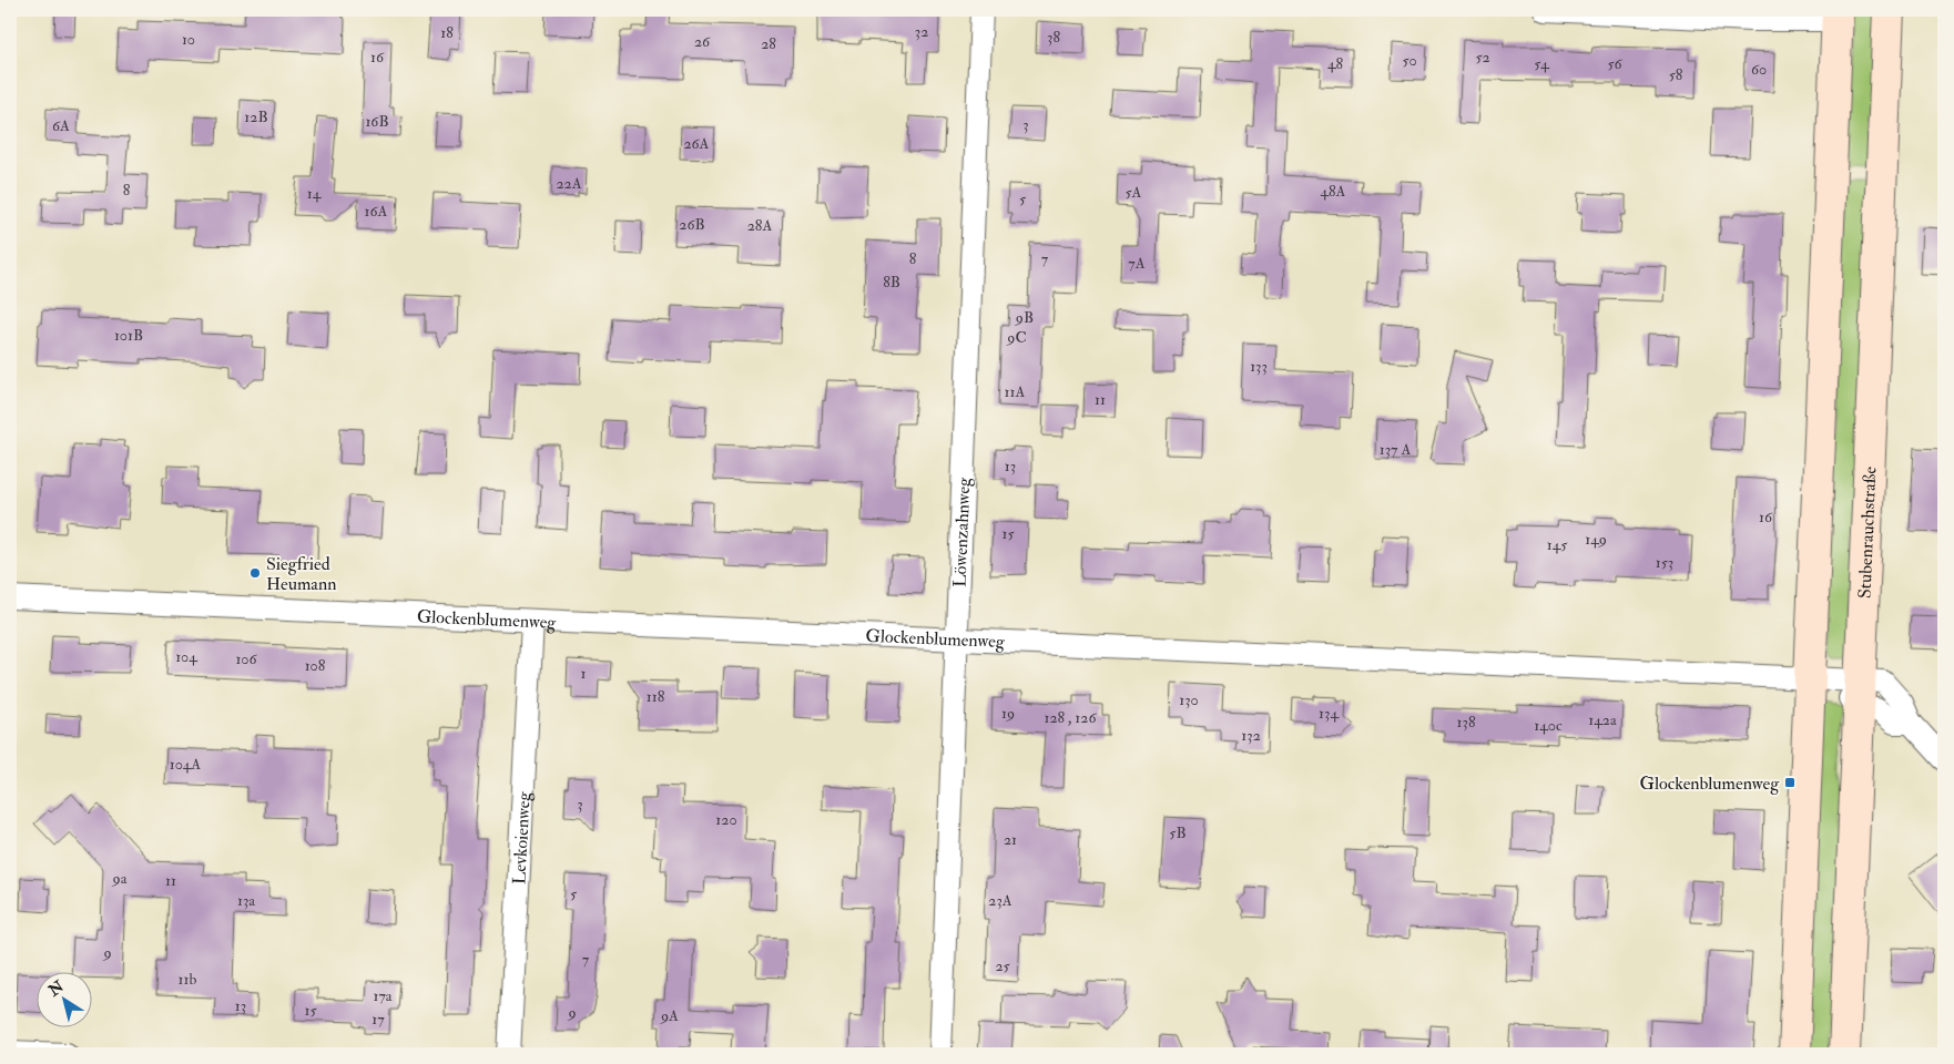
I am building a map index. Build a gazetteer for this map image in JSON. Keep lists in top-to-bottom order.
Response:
{
  "streets": {
    "main road": ["Stubenrauchstraße"],
    "street": ["Löwenzahnweg", "Glockenblumenweg", "Levkoienweg"]
  },
  "crossings": [
    ["Löwenzahnweg", "Glockenblumenweg"],
    ["Stubenrauchstraße", "Glockenblumenweg"],
    ["Glockenblumenweg", "Levkoienweg"]
  ],
  "places": {
    "other": ["Siegfried Heumann"],
    "transit": ["Glockenblumenweg"]
  },
  "house_numbers": [
    "32",
    "18",
    "38",
    "10",
    "26",
    "28",
    "16",
    "52",
    "50",
    "48",
    "54",
    "56",
    "60",
    "58",
    "12B",
    "16B",
    "3",
    "6A",
    "26A",
    "22A",
    "8",
    "48A",
    "5A",
    "14",
    "5",
    "16A",
    "26B",
    "28A",
    "8",
    "7",
    "7A",
    "8B",
    "9B",
    "101B",
    "9C",
    "133",
    "11A",
    "11",
    "137 A",
    "13",
    "16",
    "15",
    "149",
    "145",
    "153",
    "104",
    "106",
    "108",
    "1",
    "118",
    "130",
    "19",
    "134",
    "128 , 126",
    "142a",
    "138",
    "140c",
    "132",
    "104A",
    "3",
    "120",
    "5B",
    "21",
    "9a",
    "11",
    "5",
    "13a",
    "23A",
    "9",
    "7",
    "25",
    "11b",
    "17a",
    "13",
    "15",
    "9",
    "9A",
    "17"
  ],
  "north": "top left"
}
